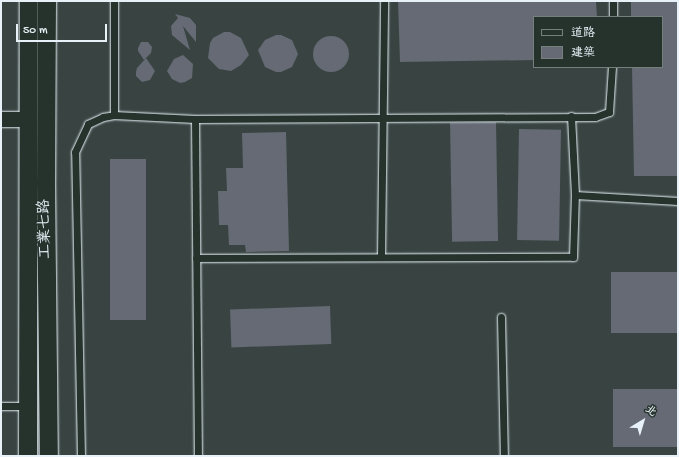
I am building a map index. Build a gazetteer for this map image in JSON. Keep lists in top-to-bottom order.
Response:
{
  "streets": {
    "street": ["工業七路"]
  },
  "legend": ["道路", "建築"],
  "scale_bar": "50 m",
  "north": "top right"
}
